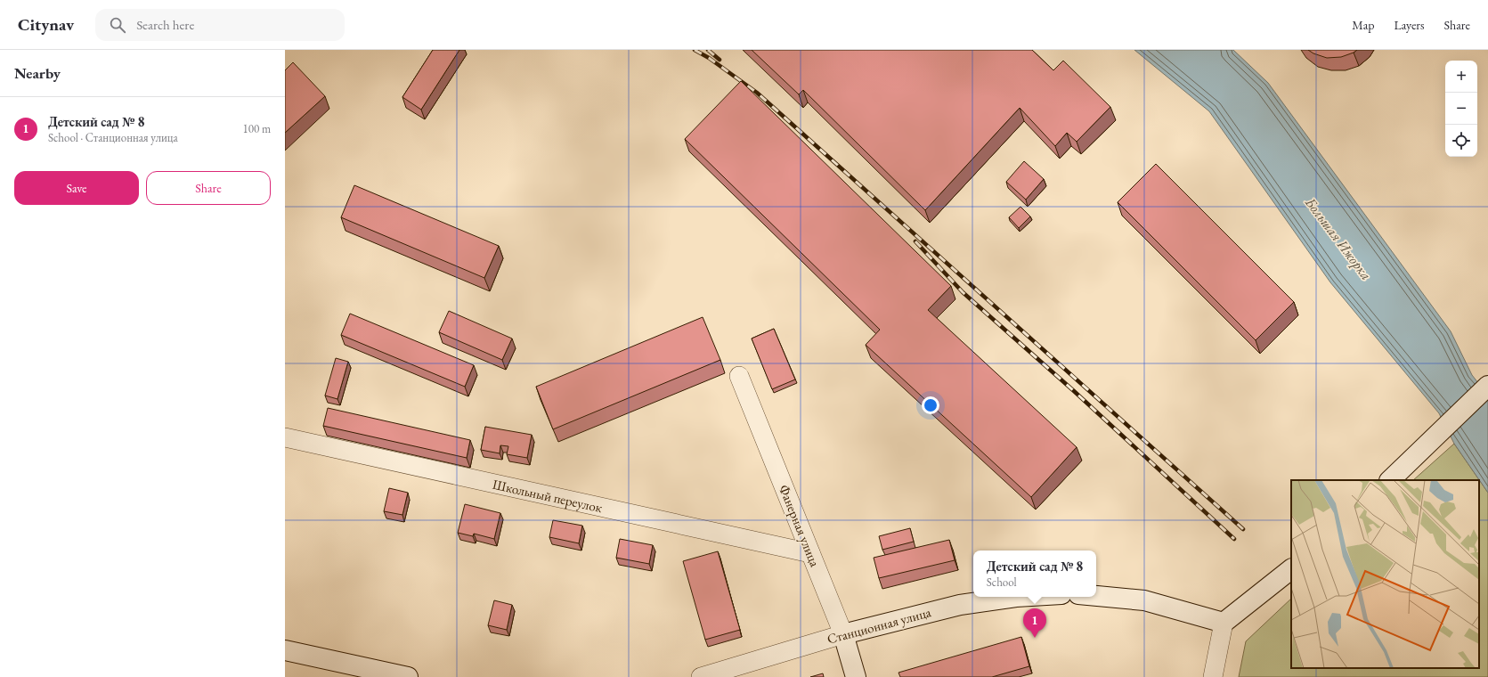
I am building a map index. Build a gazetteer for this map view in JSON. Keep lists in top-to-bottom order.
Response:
{
  "streets": {
    "street": ["Школьный переулок", "Фанерная улица", "Станционная улица"]
  },
  "crossings": [
    ["Школьный переулок", "Фанерная улица"],
    ["Фанерная улица", "Станционная улица"]
  ],
  "water": ["Большая Ижорка"],
  "page": {
    "header": "Citynav",
    "search": "Search here",
    "nav": ["Map", "Layers", "Share"],
    "heading": "Nearby",
    "map_buttons": ["+", "−"],
    "list": [
      {
        "mark": "1",
        "name": "Детский сад № 8",
        "note": "School · Станционная улица",
        "value": "100 m"
      }
    ],
    "buttons": ["Save", "Share"],
    "popup": ["Детский сад № 8", "School"],
    "pins": "1"
  }
}
